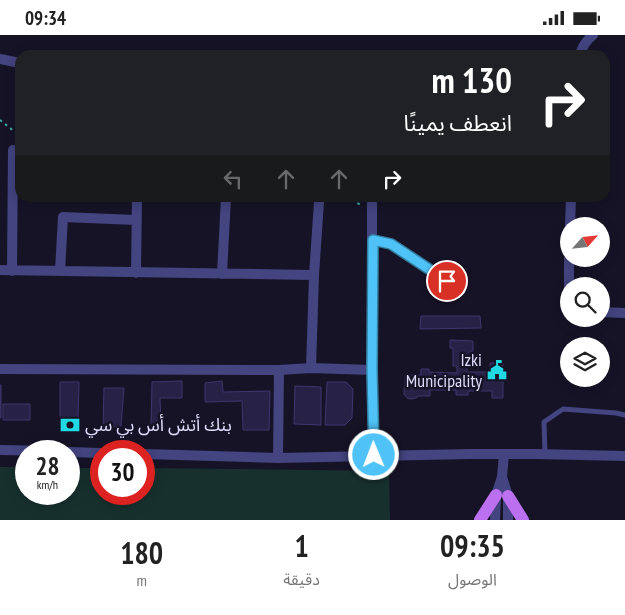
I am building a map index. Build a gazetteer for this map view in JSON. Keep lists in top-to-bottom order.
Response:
{
  "places": {
    "public building": ["Izki Municipality"],
    "bank": ["بنك أتش أس بي سي"]
  },
  "north": "top right",
  "page": {
    "status": "09:34",
    "turn": ["130 m", "انعطف يمينًا"],
    "speed": "28 km/h",
    "limit": "30",
    "eta": [
      "09:35",
      "الوصول",
      "1",
      "دقيقة",
      "180",
      "m"
    ]
  }
}
